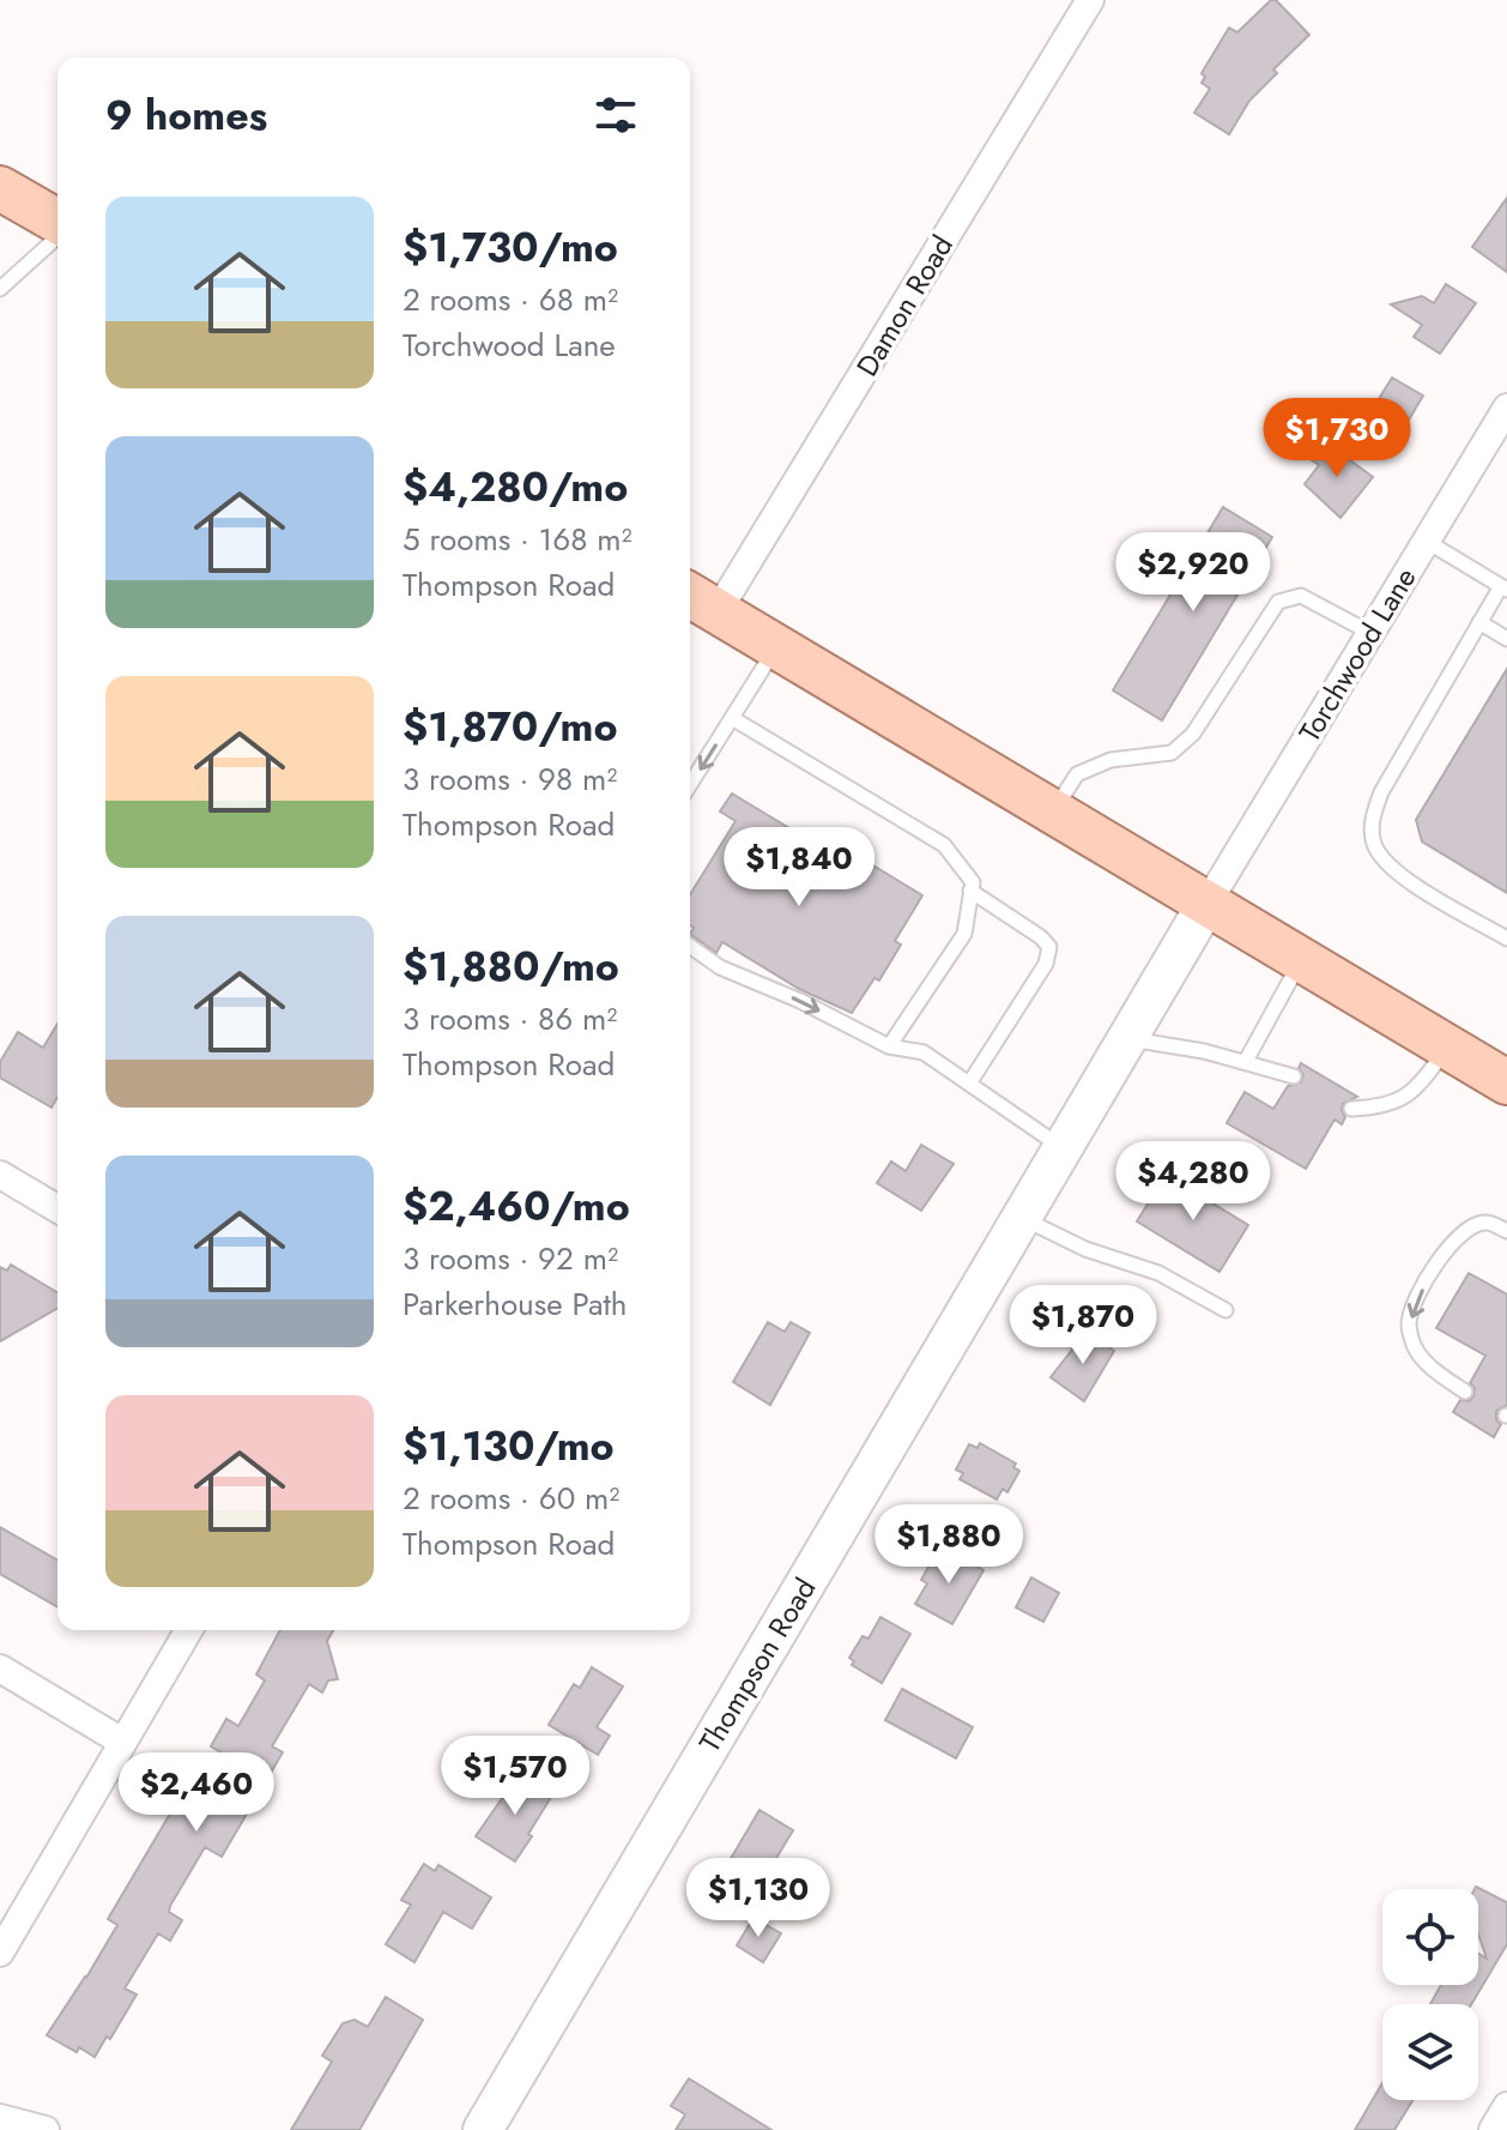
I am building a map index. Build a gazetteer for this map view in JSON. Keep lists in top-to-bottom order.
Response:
{
  "streets": {
    "street": ["Damon Road", "Torchwood Lane", "Thompson Road"]
  },
  "crossings": [
    ["Torchwood Lane", "Thompson Road"]
  ],
  "page": {
    "heading": "9 homes",
    "list": [
      {
        "name": "$1,730/mo",
        "note": "2 rooms · 68 m² · Torchwood Lane"
      },
      {
        "name": "$4,280/mo",
        "note": "5 rooms · 168 m² · Thompson Road"
      },
      {
        "name": "$1,870/mo",
        "note": "3 rooms · 98 m² · Thompson Road"
      },
      {
        "name": "$1,880/mo",
        "note": "3 rooms · 86 m² · Thompson Road"
      },
      {
        "name": "$2,460/mo",
        "note": "3 rooms · 92 m² · Parkerhouse Path"
      },
      {
        "name": "$1,130/mo",
        "note": "2 rooms · 60 m² · Thompson Road"
      }
    ],
    "price": [
      "$1,730",
      "$2,920",
      "$1,840",
      "$4,280",
      "$1,870",
      "$1,880",
      "$1,570",
      "$2,460",
      "$1,130"
    ]
  }
}
